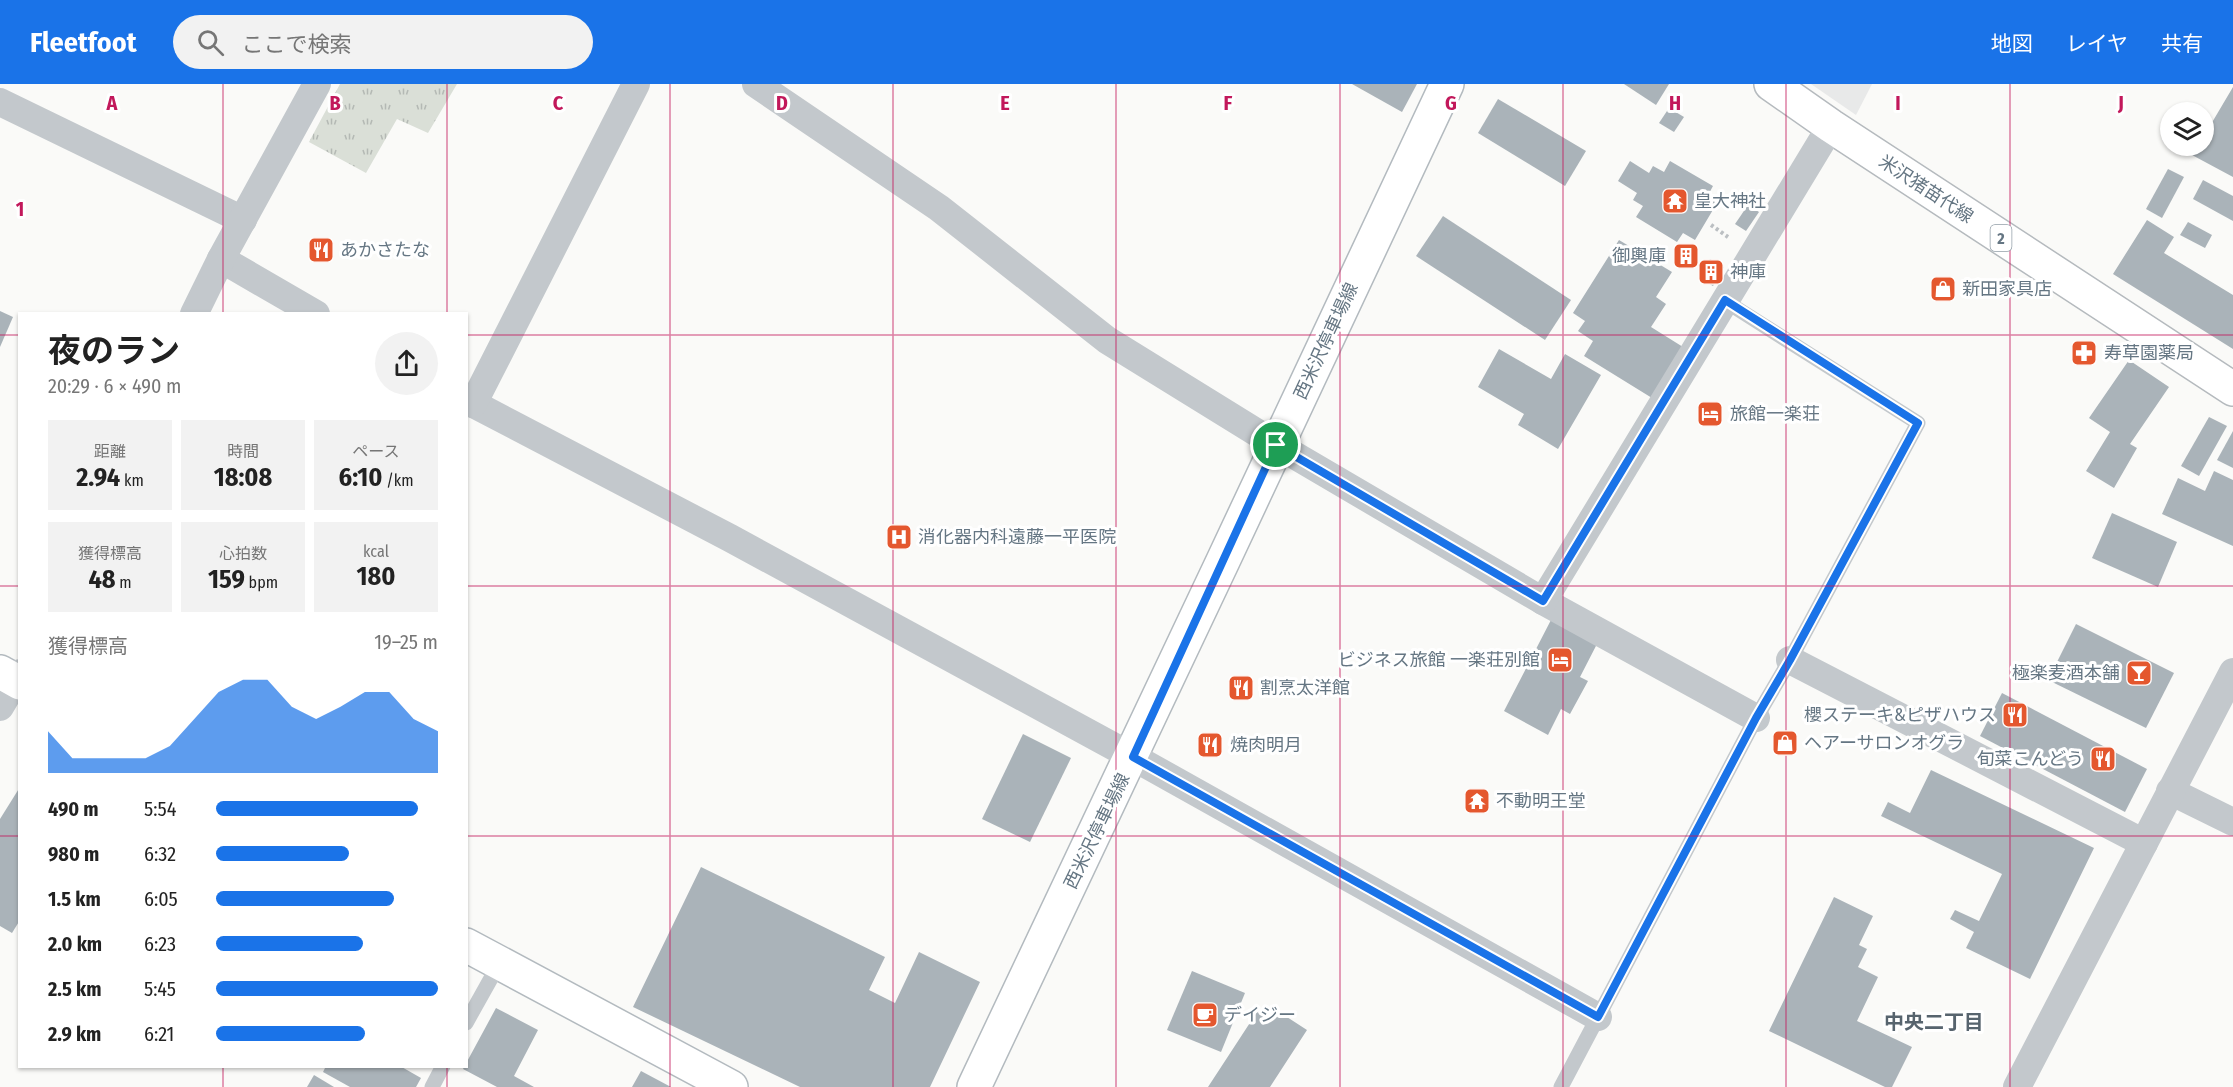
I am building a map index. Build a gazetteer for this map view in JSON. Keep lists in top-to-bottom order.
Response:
{
  "streets": {
    "main road": ["米沢猪苗代線", "2", "西米沢停車場線"]
  },
  "districts": ["中央二丁目"],
  "places": {
    "temple": ["皇大神社", "不動明王堂"],
    "restaurant": [
      "あかさたな",
      "割烹太洋館",
      "櫻ステーキ&ピザハウス",
      "焼肉明月",
      "旬菜こんどう"
    ],
    "building": ["御輿庫", "神庫"],
    "shop": ["新田家具店", "ヘアーサロンオグラ"],
    "pharmacy": ["寿草園薬局"],
    "hotel": ["旅館一楽荘", "ビジネス旅館 一楽荘別館"],
    "hospital": ["消化器内科遠藤一平医院"],
    "bar": ["極楽麦酒本舗"],
    "cafe": ["デイジー"]
  },
  "page": {
    "header": "Fleetfoot",
    "search": "ここで検索",
    "nav": ["地図", "レイヤ", "共有"],
    "heading": ["夜のラン", "20:29 · 6 × 490 m"],
    "stats": [
      ["距離", "2.94 km"],
      ["時間", "18:08"],
      ["ペース", "6:10 /km"],
      ["獲得標高", "48 m"],
      ["心拍数", "159 bpm"],
      ["kcal", "180"]
    ],
    "chart": ["獲得標高", "19–25 m"],
    "list": [
      {
        "name": "490 m",
        "note": "5:54"
      },
      {
        "name": "980 m",
        "note": "6:32"
      },
      {
        "name": "1.5 km",
        "note": "6:05"
      },
      {
        "name": "2.0 km",
        "note": "6:23"
      },
      {
        "name": "2.5 km",
        "note": "5:45"
      },
      {
        "name": "2.9 km",
        "note": "6:21"
      }
    ]
  },
  "grid": {
    "columns": [
      "A",
      "B",
      "C",
      "D",
      "E",
      "F",
      "G",
      "H",
      "I",
      "J"
    ],
    "rows": ["1"]
  }
}
